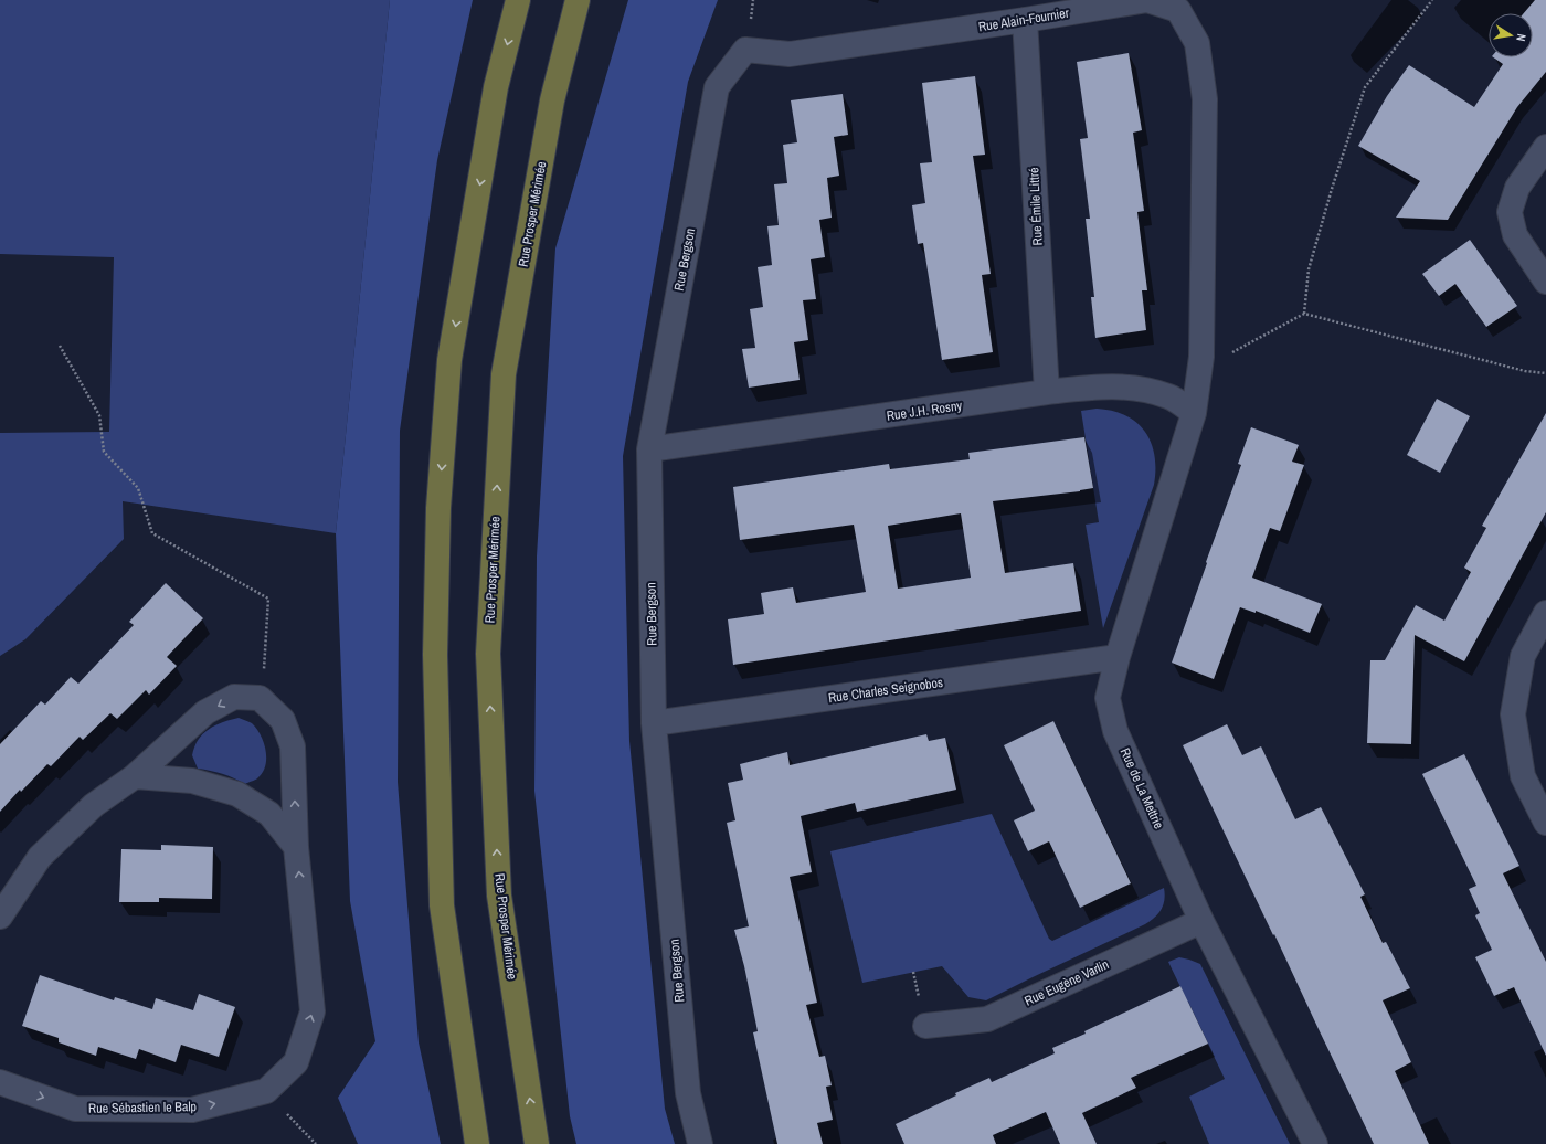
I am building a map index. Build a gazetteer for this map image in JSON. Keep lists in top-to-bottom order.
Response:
{
  "streets": {
    "main road": ["Rue Prosper Mérimée"],
    "street": [
      "Rue Alain-Fournier",
      "Rue Émile Littré",
      "Rue Bergson",
      "Rue J.H. Rosny",
      "Rue Charles Seignobos",
      "Rue de La Mettrie",
      "Rue Eugène Varlin",
      "Rue Sébastien le Balp"
    ]
  },
  "crossings": [
    ["Rue Alain-Fournier", "Rue Émile Littré"],
    ["Rue Alain-Fournier", "Rue Bergson"],
    ["Rue Alain-Fournier", "Rue J.H. Rosny"],
    ["Rue Alain-Fournier", "Rue de La Mettrie"],
    ["Rue Émile Littré", "Rue J.H. Rosny"],
    ["Rue Bergson", "Rue J.H. Rosny"],
    ["Rue Bergson", "Rue Charles Seignobos"],
    ["Rue J.H. Rosny", "Rue de La Mettrie"],
    ["Rue Charles Seignobos", "Rue de La Mettrie"],
    ["Rue de La Mettrie", "Rue Eugène Varlin"]
  ],
  "north": "right"
}
